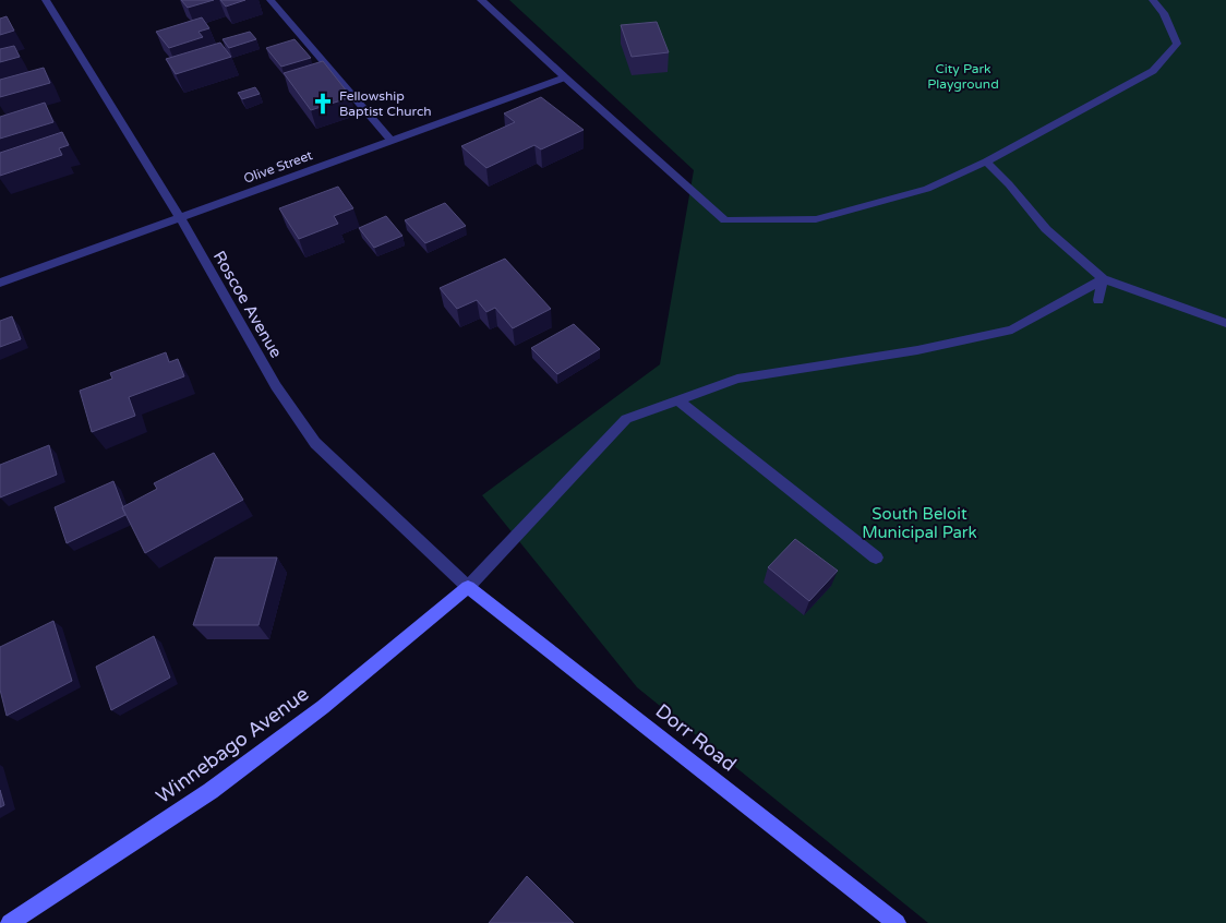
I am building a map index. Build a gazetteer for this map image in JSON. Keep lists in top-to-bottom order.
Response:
{
  "streets": {
    "street": [
      "Olive Street",
      "Roscoe Avenue",
      "Dorr Road",
      "Winnebago Avenue"
    ]
  },
  "crossings": [
    ["Olive Street", "Roscoe Avenue"],
    ["Roscoe Avenue", "Dorr Road"],
    ["Roscoe Avenue", "Winnebago Avenue"],
    ["Dorr Road", "Winnebago Avenue"]
  ],
  "parks": ["City Park Playground", "South Beloit Municipal Park"],
  "places": {
    "church": ["Fellowship Baptist Church"]
  }
}
